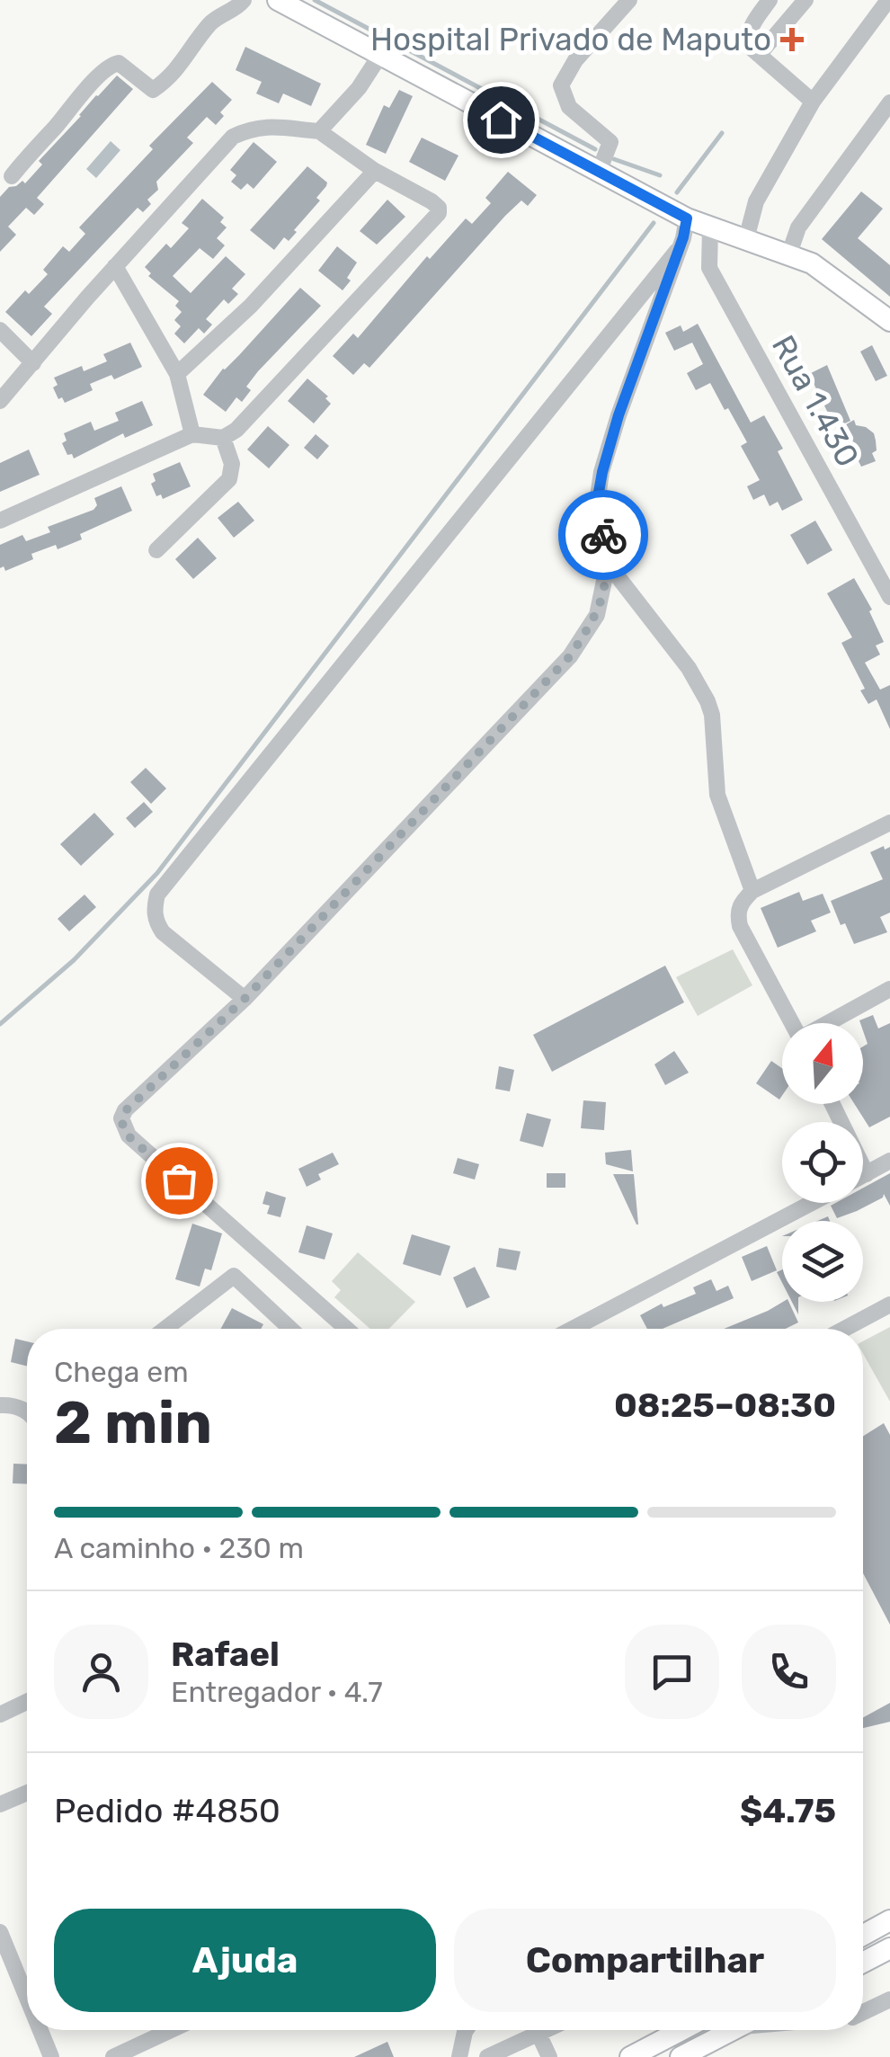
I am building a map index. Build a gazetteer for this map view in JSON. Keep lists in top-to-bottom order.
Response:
{
  "streets": {
    "street": ["Rua 1.430"]
  },
  "places": {
    "health": ["Hospital Privado de Maputo"]
  },
  "north": "top",
  "page": {
    "heading": ["2 min", "Chega em", "08:25–08:30"],
    "panel": [
      "Rafael",
      "Entregador · 4.7",
      "Pedido #4850",
      "$4.75"
    ],
    "bar": "A caminho · 230 m",
    "buttons": ["Ajuda", "Compartilhar"]
  }
}
